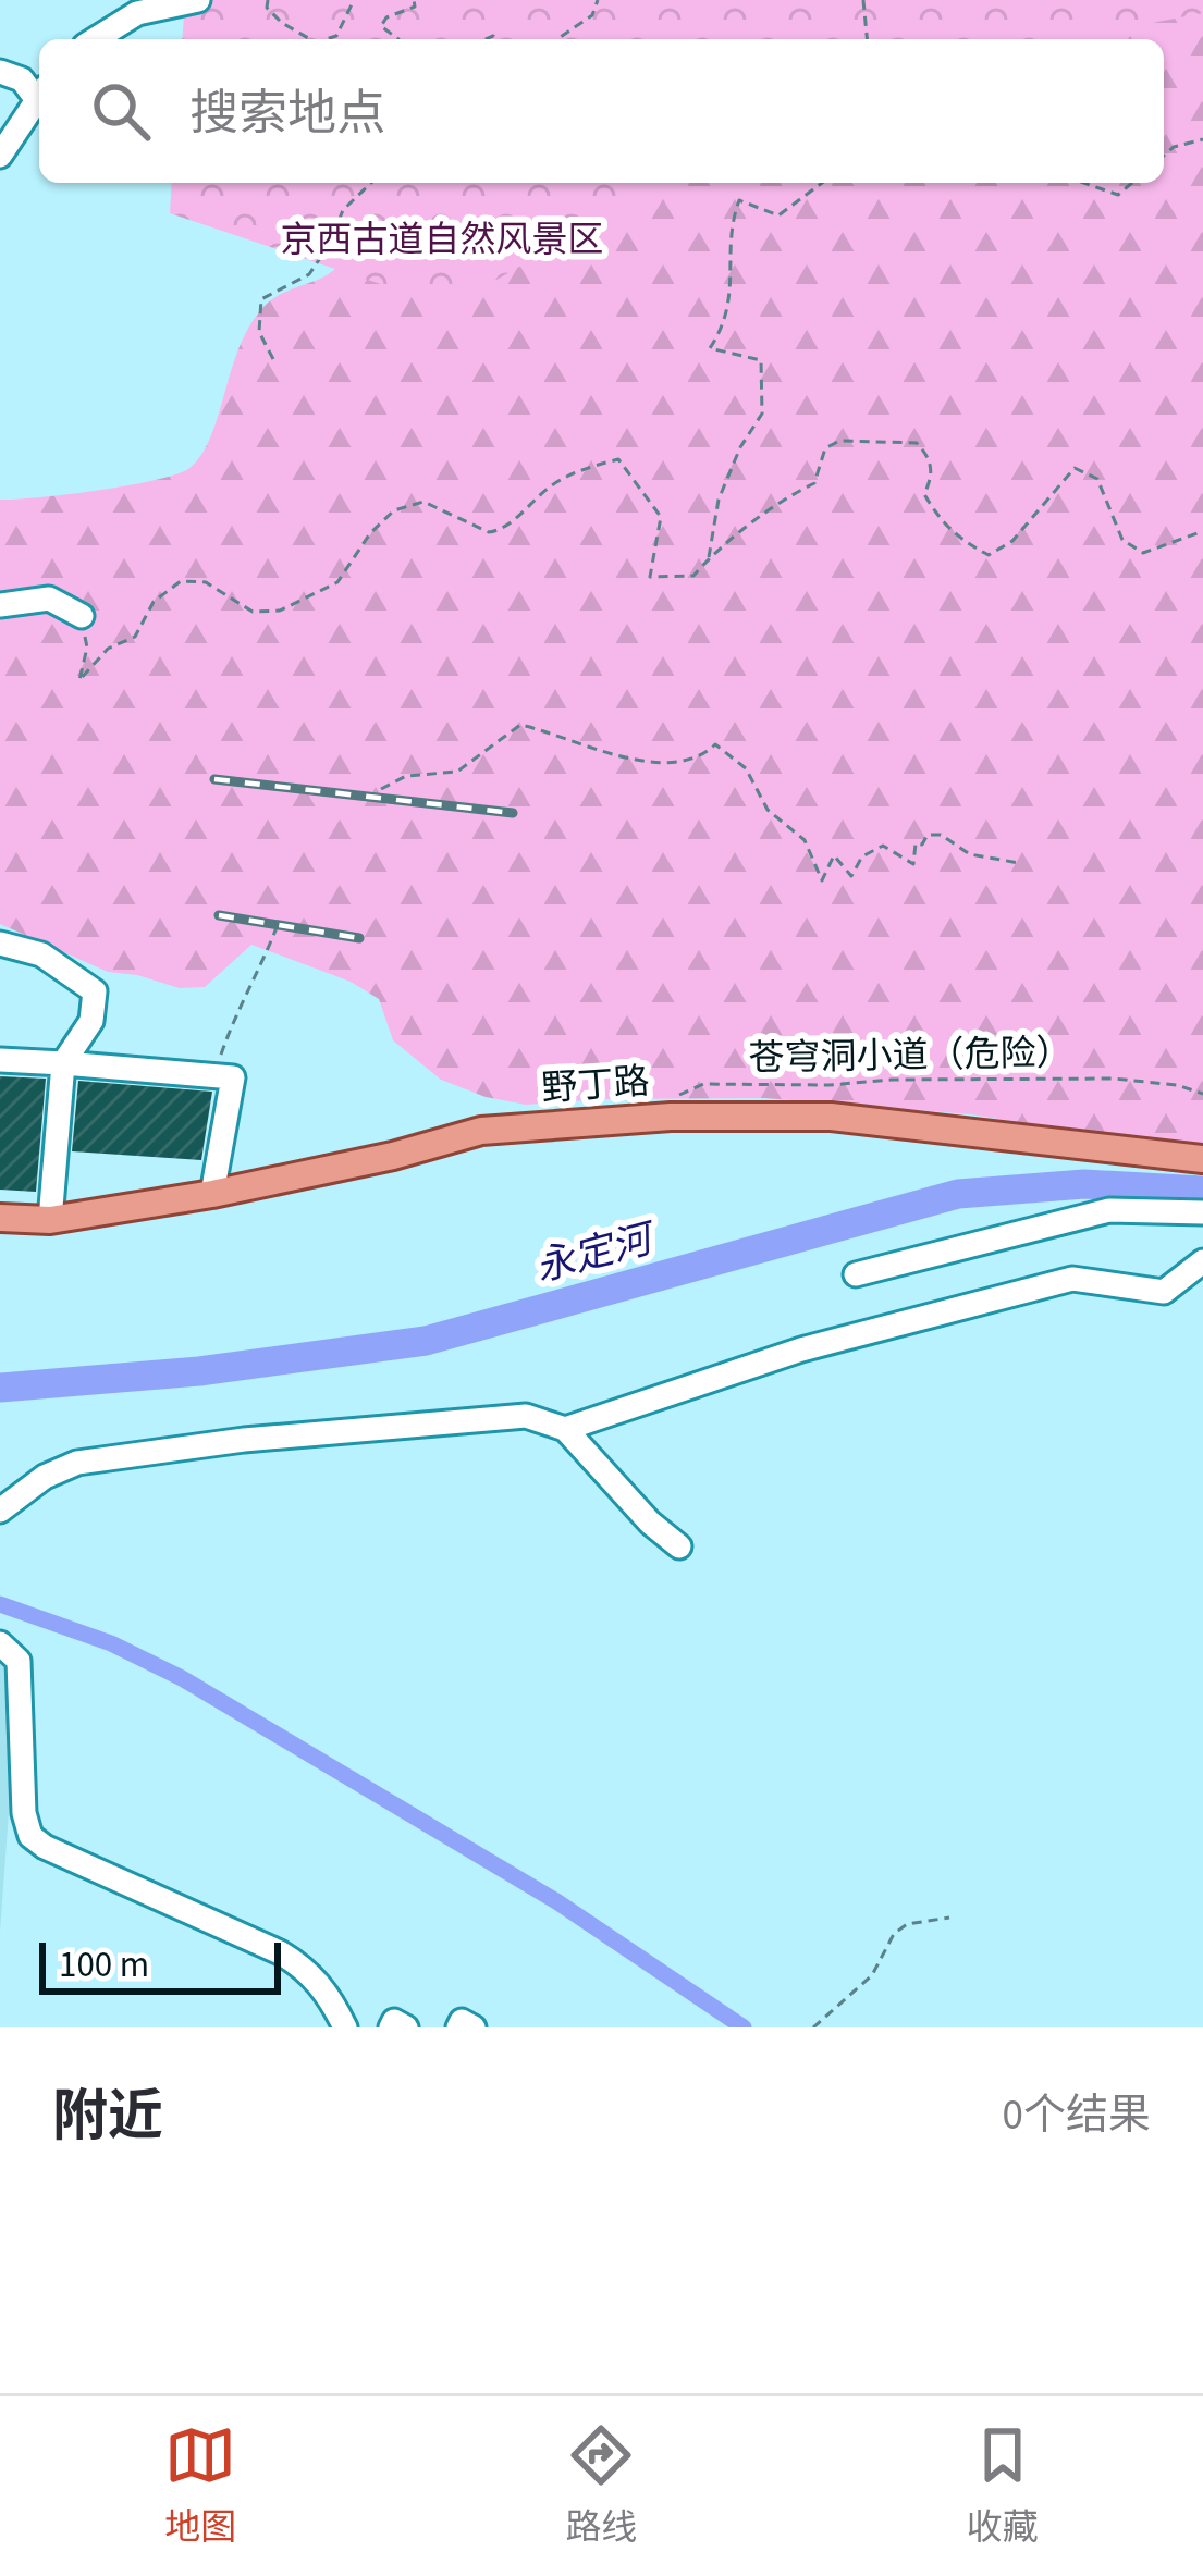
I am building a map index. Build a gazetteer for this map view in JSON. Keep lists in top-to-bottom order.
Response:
{
  "streets": {
    "main road": ["野丁路"],
    "path": ["苍穹洞小道（危险）"]
  },
  "water": ["永定河"],
  "parks": ["京西古道自然风景区"],
  "scale_bar": "100 m",
  "page": {
    "search": "搜索地点",
    "scale": "100 m",
    "heading": ["附近", "0个结果"],
    "nav": ["地图", "路线", "收藏"]
  }
}
